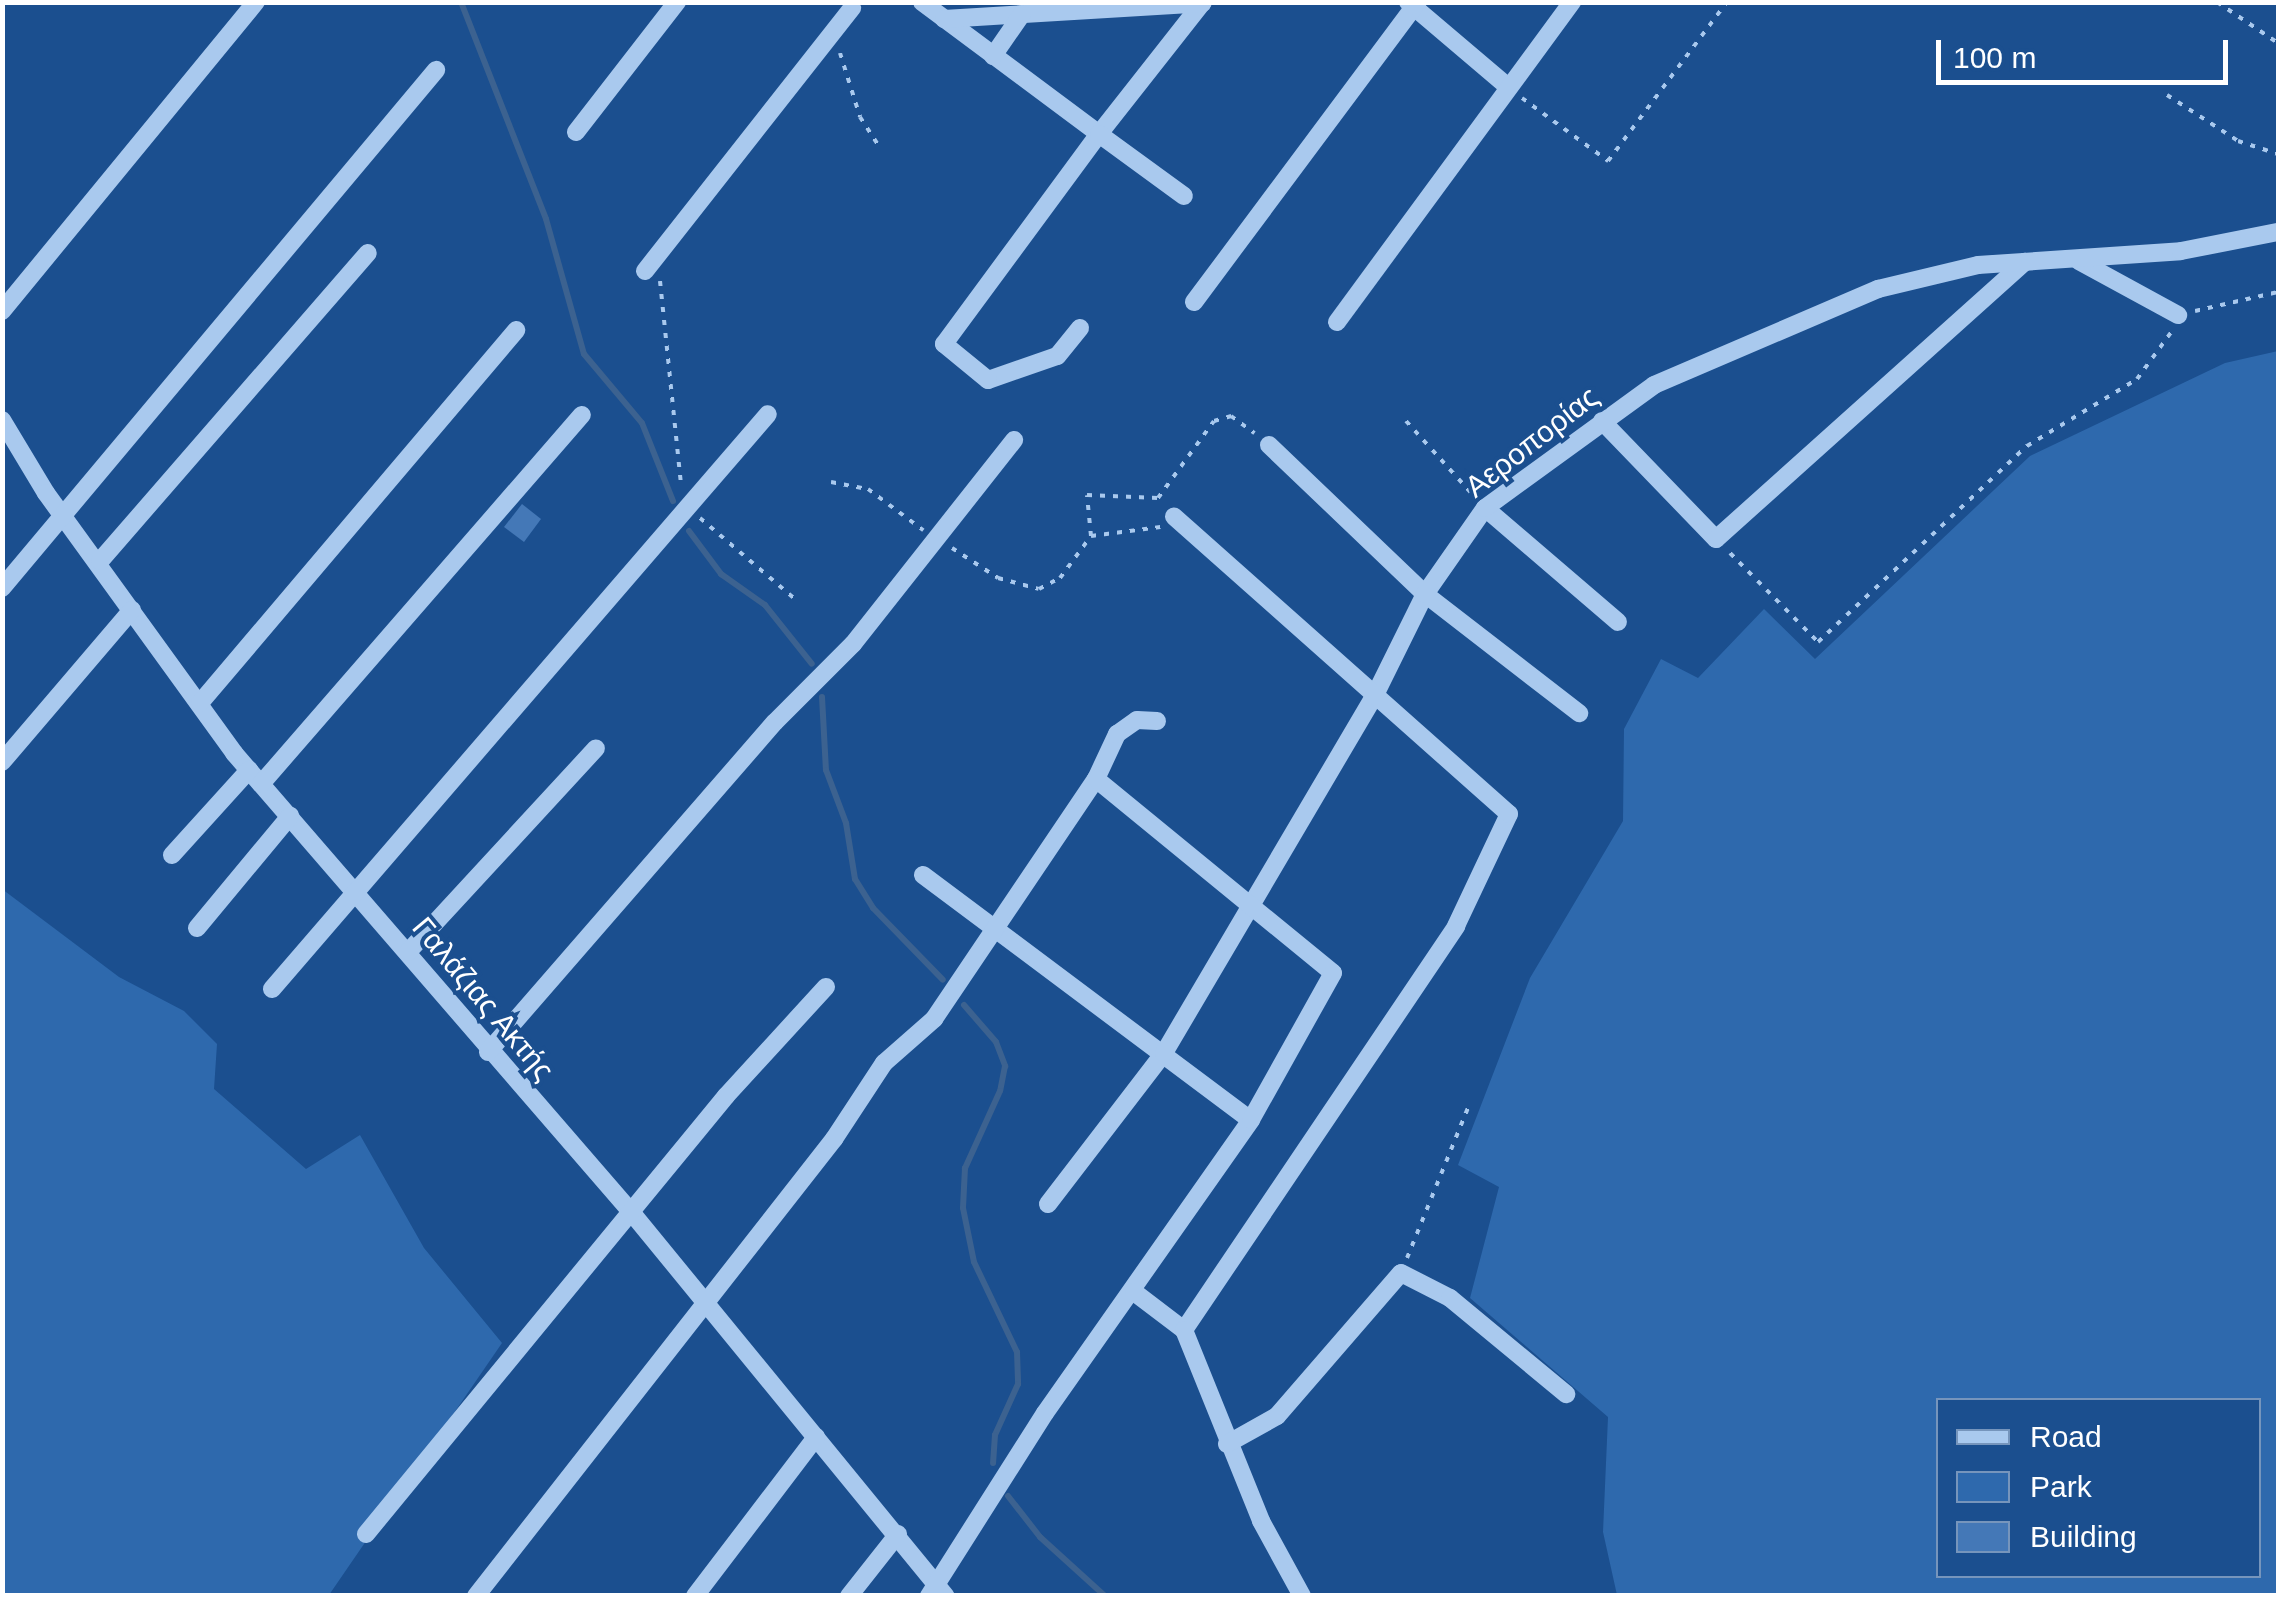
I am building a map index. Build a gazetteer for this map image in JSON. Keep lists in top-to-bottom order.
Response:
{
  "streets": {
    "street": ["Αεροπορίας", "Γαλάζιας Ακτής"]
  },
  "legend": ["Road", "Park", "Building"],
  "scale_bar": "100 m"
}
